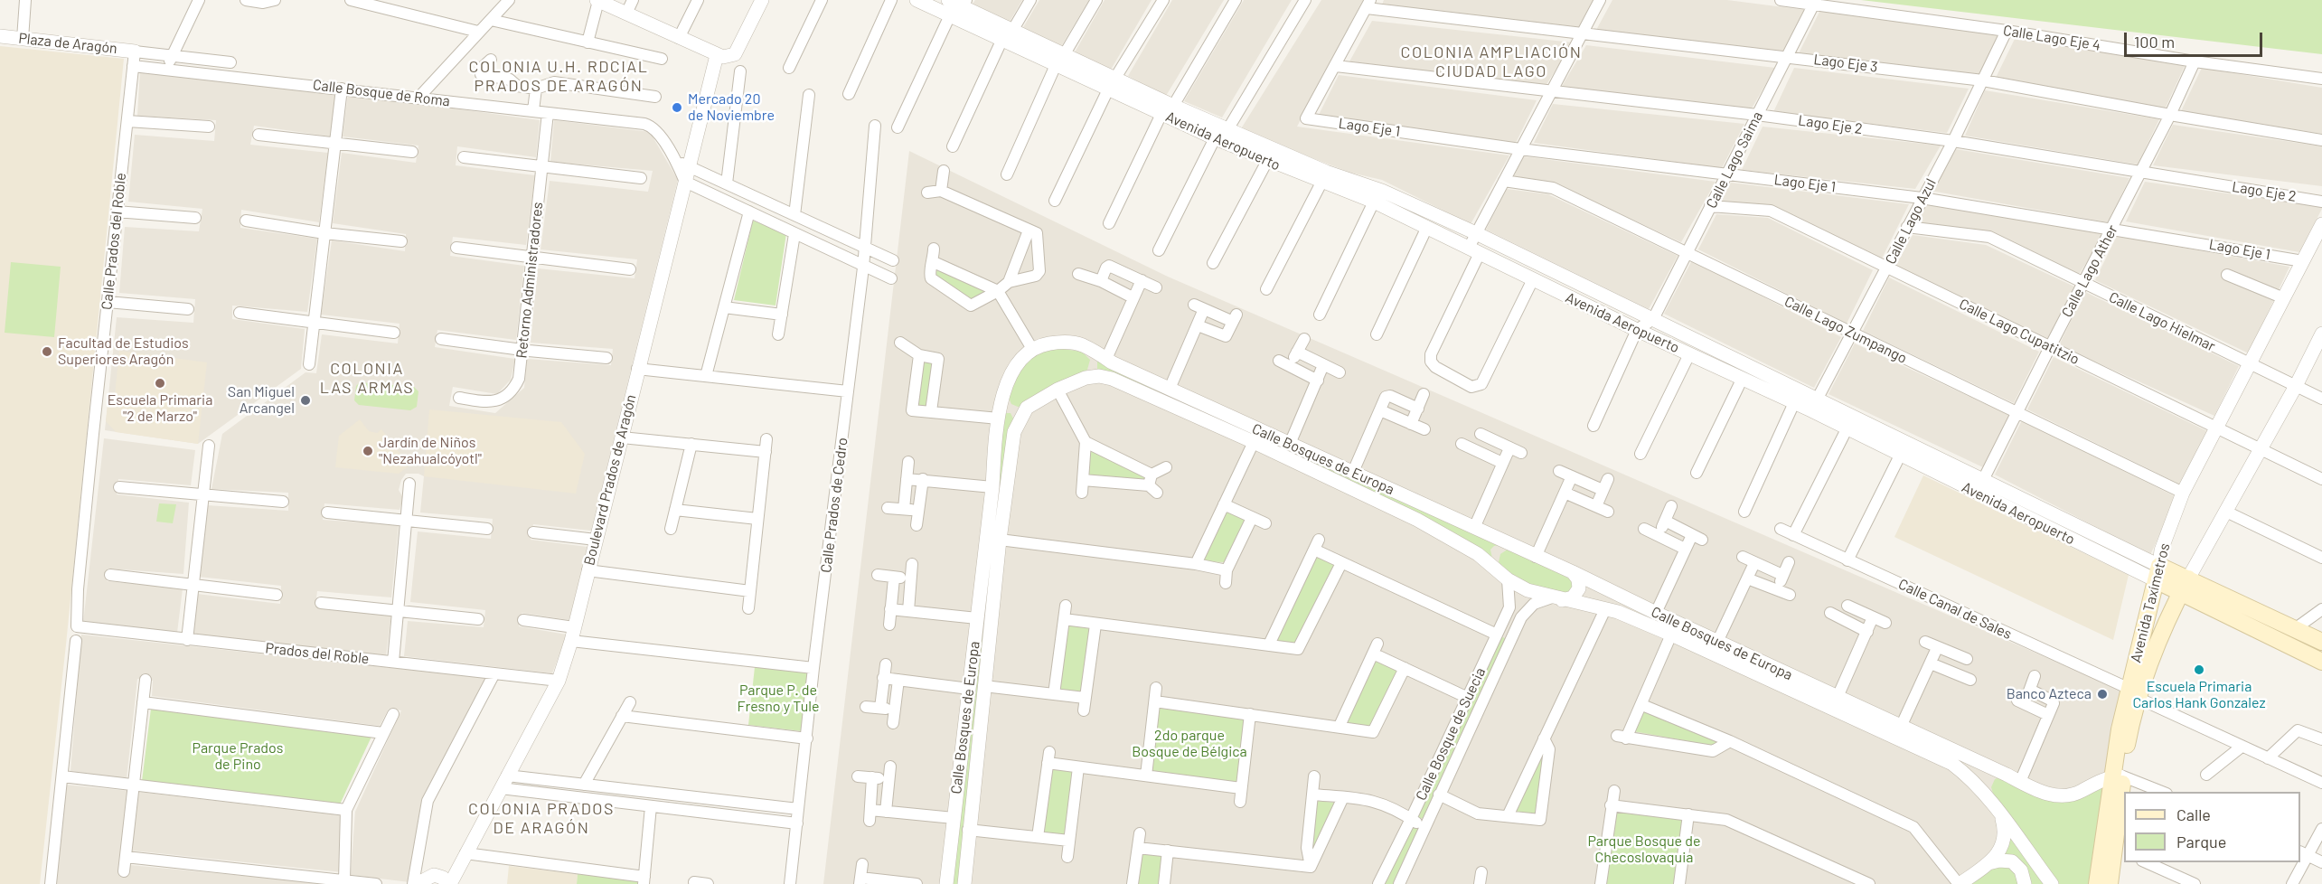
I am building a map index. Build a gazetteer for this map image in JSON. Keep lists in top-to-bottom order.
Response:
{
  "streets": {
    "main road": ["Avenida Aeropuerto", "Avenida Taxímetros"],
    "street": [
      "Calle Lago Eje 4",
      "Plaza de Aragón",
      "Lago Eje 3",
      "Calle Bosque de Roma",
      "Lago Eje 2",
      "Lago Eje 1",
      "Calle Lago Saima",
      "Calle Lago Azul",
      "Calle Prados del Roble",
      "Calle Lago Ather",
      "Retorno Administradores",
      "Calle Lago Hielmar",
      "Calle Lago Zumpango",
      "Calle Lago Cupatitzio",
      "Calle Bosques de Europa",
      "Boulevard Prados de Aragón",
      "Calle Prados de Cedro",
      "Calle Canal de Sales",
      "Prados del Roble",
      "Calle Bosque de Suecia"
    ]
  },
  "crossings": [
    ["Calle Lago Eje 4", "Calle Lago Saima"],
    ["Calle Lago Eje 4", "Calle Lago Azul"],
    ["Calle Lago Eje 4", "Calle Lago Ather"],
    ["Plaza de Aragón", "Calle Prados del Roble"],
    ["Lago Eje 3", "Calle Lago Saima"],
    ["Lago Eje 3", "Calle Lago Azul"],
    ["Lago Eje 3", "Calle Lago Ather"],
    ["Calle Bosque de Roma", "Calle Prados del Roble"],
    ["Calle Bosque de Roma", "Retorno Administradores"],
    ["Calle Bosque de Roma", "Boulevard Prados de Aragón"],
    ["Lago Eje 2", "Lago Eje 1"],
    ["Lago Eje 2", "Calle Lago Saima"],
    ["Lago Eje 2", "Calle Lago Azul"],
    ["Lago Eje 2", "Calle Lago Ather"],
    ["Lago Eje 1", "Calle Lago Saima"],
    ["Lago Eje 1", "Calle Lago Azul"],
    ["Lago Eje 1", "Calle Lago Ather"],
    ["Lago Eje 1", "Avenida Taxímetros"],
    ["Avenida Aeropuerto", "Calle Lago Saima"],
    ["Avenida Aeropuerto", "Calle Lago Azul"],
    ["Avenida Aeropuerto", "Calle Lago Ather"],
    ["Avenida Aeropuerto", "Avenida Taxímetros"],
    ["Calle Lago Saima", "Calle Lago Zumpango"],
    ["Calle Lago Saima", "Calle Lago Cupatitzio"],
    ["Calle Lago Azul", "Calle Lago Hielmar"],
    ["Calle Lago Azul", "Calle Lago Zumpango"],
    ["Calle Lago Azul", "Calle Lago Cupatitzio"],
    ["Calle Prados del Roble", "Prados del Roble"],
    ["Calle Lago Ather", "Calle Lago Hielmar"],
    ["Calle Lago Ather", "Calle Lago Zumpango"],
    ["Calle Lago Ather", "Calle Lago Cupatitzio"],
    ["Calle Lago Hielmar", "Avenida Taxímetros"],
    ["Calle Lago Zumpango", "Avenida Taxímetros"],
    ["Calle Lago Cupatitzio", "Avenida Taxímetros"],
    ["Calle Bosques de Europa", "Avenida Taxímetros"],
    ["Calle Bosques de Europa", "Calle Bosque de Suecia"],
    ["Boulevard Prados de Aragón", "Prados del Roble"],
    ["Avenida Taxímetros", "Calle Canal de Sales"]
  ],
  "districts": [
    "COLONIA AMPLIACIÓN CIUDAD LAGO",
    "COLONIA U.H. RDCIAL PRADOS DE ARAGÓN",
    "COLONIA LAS ARMAS",
    "COLONIA PRADOS DE ARAGÓN"
  ],
  "parks": [
    "Parque P. de Fresno y Tule",
    "2do parque Bosque de Bélgica",
    "Parque Prados de Pino",
    "Parque Bosque de Checoslovaquia"
  ],
  "places": [
    "Mercado 20 de Noviembre",
    "Facultad de Estudios Superiores Aragón",
    "Escuela Primaria \"2 de Marzo\"",
    "San Miguel Arcangel",
    "Jardín de Niños \"Nezahualcóyotl\"",
    "Escuela Primaria Carlos Hank Gonzalez",
    "Banco Azteca"
  ],
  "legend": ["Calle", "Parque"],
  "scale_bar": "100 m"
}
